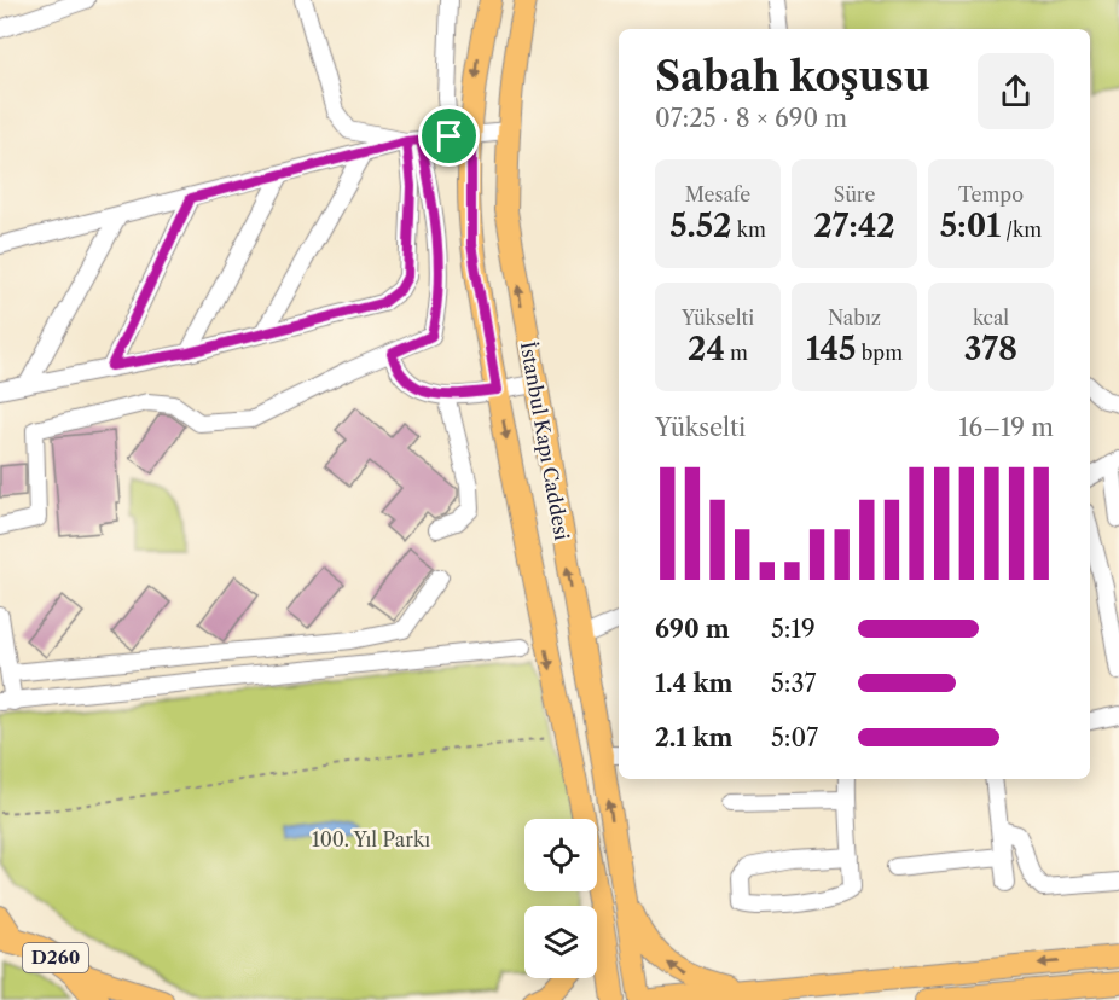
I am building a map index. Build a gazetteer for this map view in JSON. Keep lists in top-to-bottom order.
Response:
{
  "streets": {
    "highway": ["D260"],
    "main road": ["İstanbul Kapı Caddesi"]
  },
  "parks": ["100. Yıl Parkı"],
  "page": {
    "heading": ["Sabah koşusu", "07:25 · 8 × 690 m"],
    "stats": [
      ["Mesafe", "5.52 km"],
      ["Süre", "27:42"],
      ["Tempo", "5:01 /km"],
      ["Yükselti", "24 m"],
      ["Nabız", "145 bpm"],
      ["kcal", "378"]
    ],
    "chart": ["Yükselti", "16–19 m"],
    "list": [
      {
        "name": "690 m",
        "note": "5:19"
      },
      {
        "name": "1.4 km",
        "note": "5:37"
      },
      {
        "name": "2.1 km",
        "note": "5:07"
      }
    ]
  }
}
